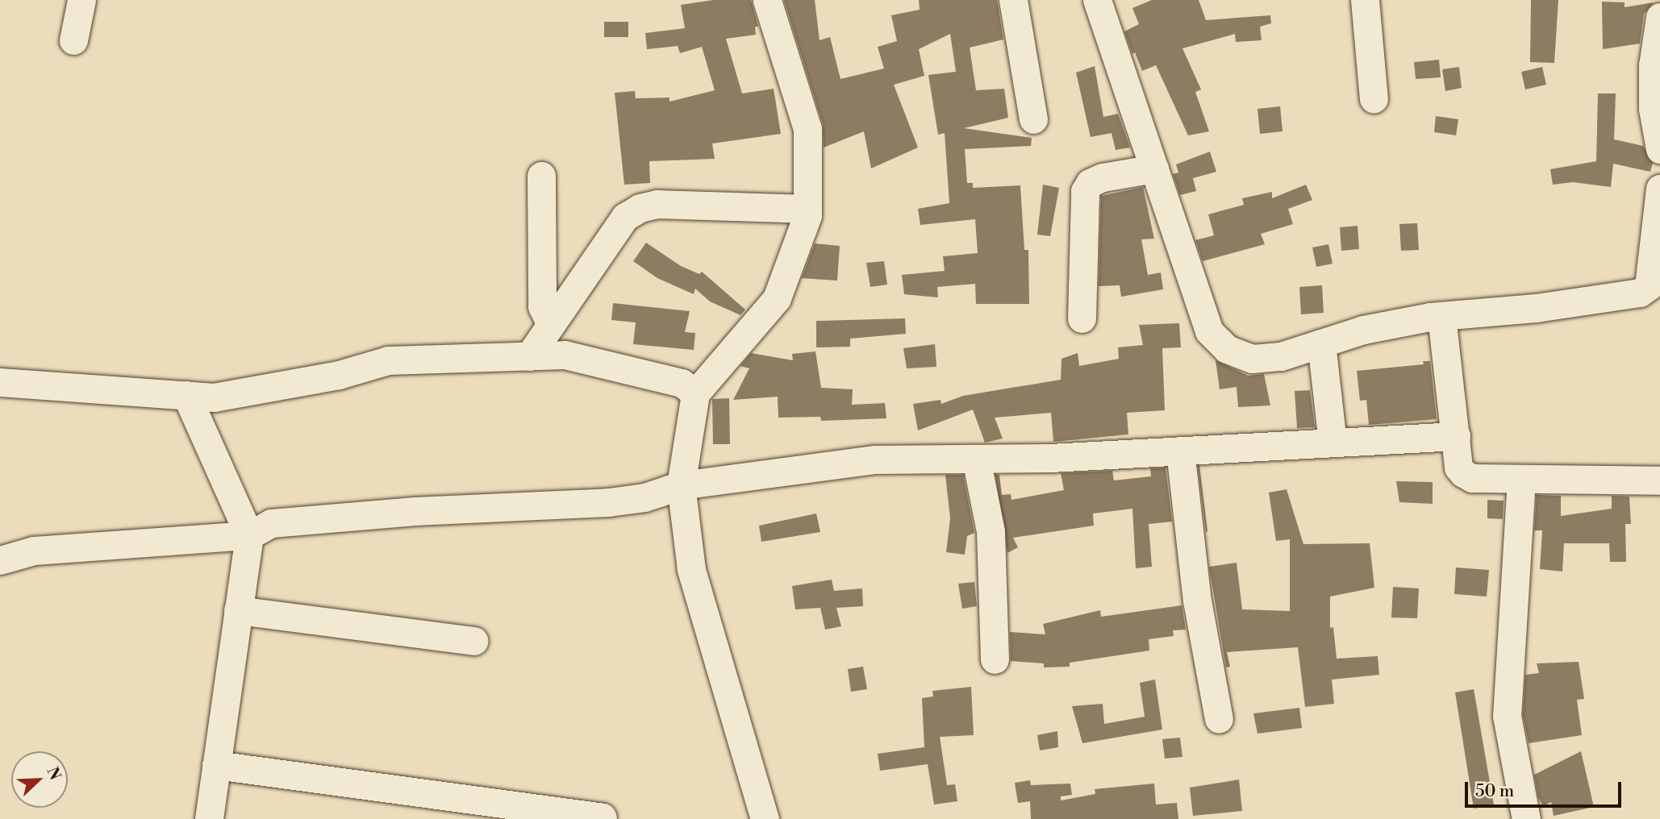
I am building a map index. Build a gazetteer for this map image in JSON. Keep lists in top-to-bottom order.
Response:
{
  "scale_bar": "50 m",
  "north": "top right"
}
